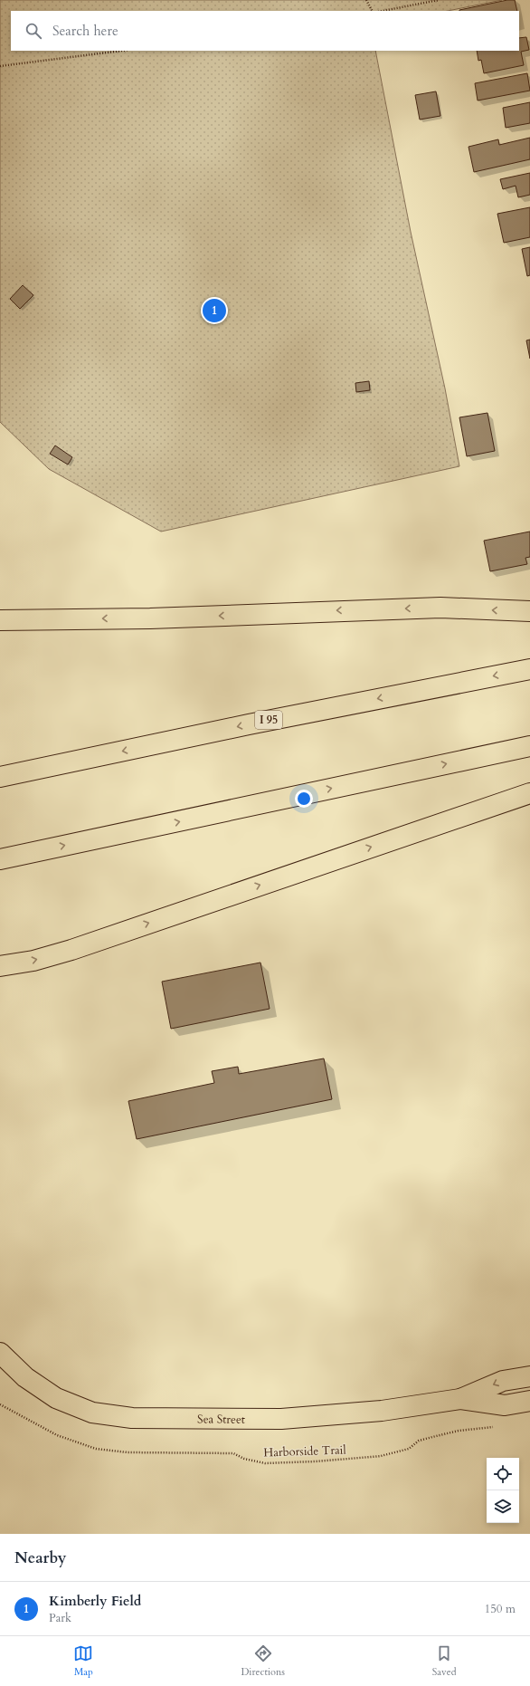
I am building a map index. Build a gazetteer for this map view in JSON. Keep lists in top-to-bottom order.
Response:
{
  "streets": {
    "main road": ["I 95", "Sea Street"],
    "path": ["Harborside Trail"]
  },
  "page": {
    "search": "Search here",
    "pins": "1",
    "heading": "Nearby",
    "list": [
      {
        "mark": "1",
        "name": "Kimberly Field",
        "note": "Park",
        "value": "150 m"
      }
    ],
    "nav": ["Map", "Directions", "Saved"]
  }
}
